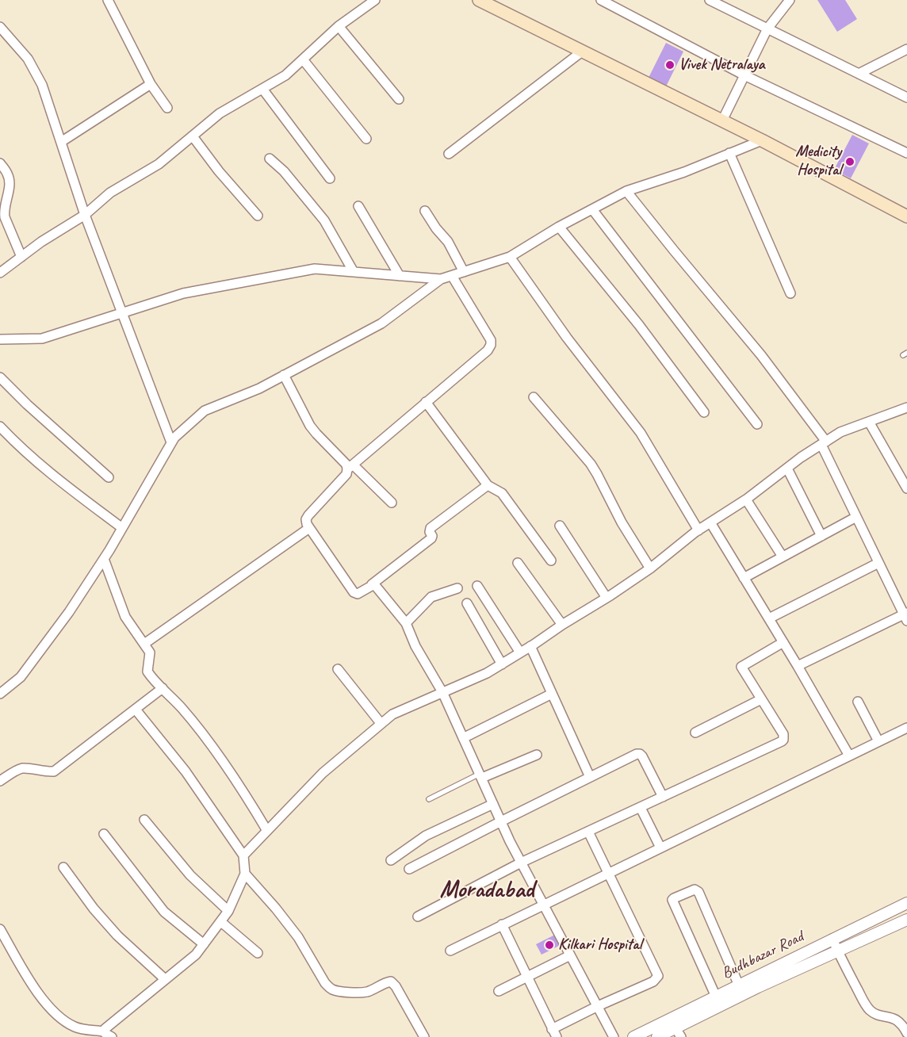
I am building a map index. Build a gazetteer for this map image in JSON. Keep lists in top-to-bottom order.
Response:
{
  "streets": {
    "street": ["Budhbazar Road"]
  },
  "districts": ["Moradabad"],
  "places": ["Vivek Netralaya", "Medicity Hospital", "Kilkari Hospital"]
}
